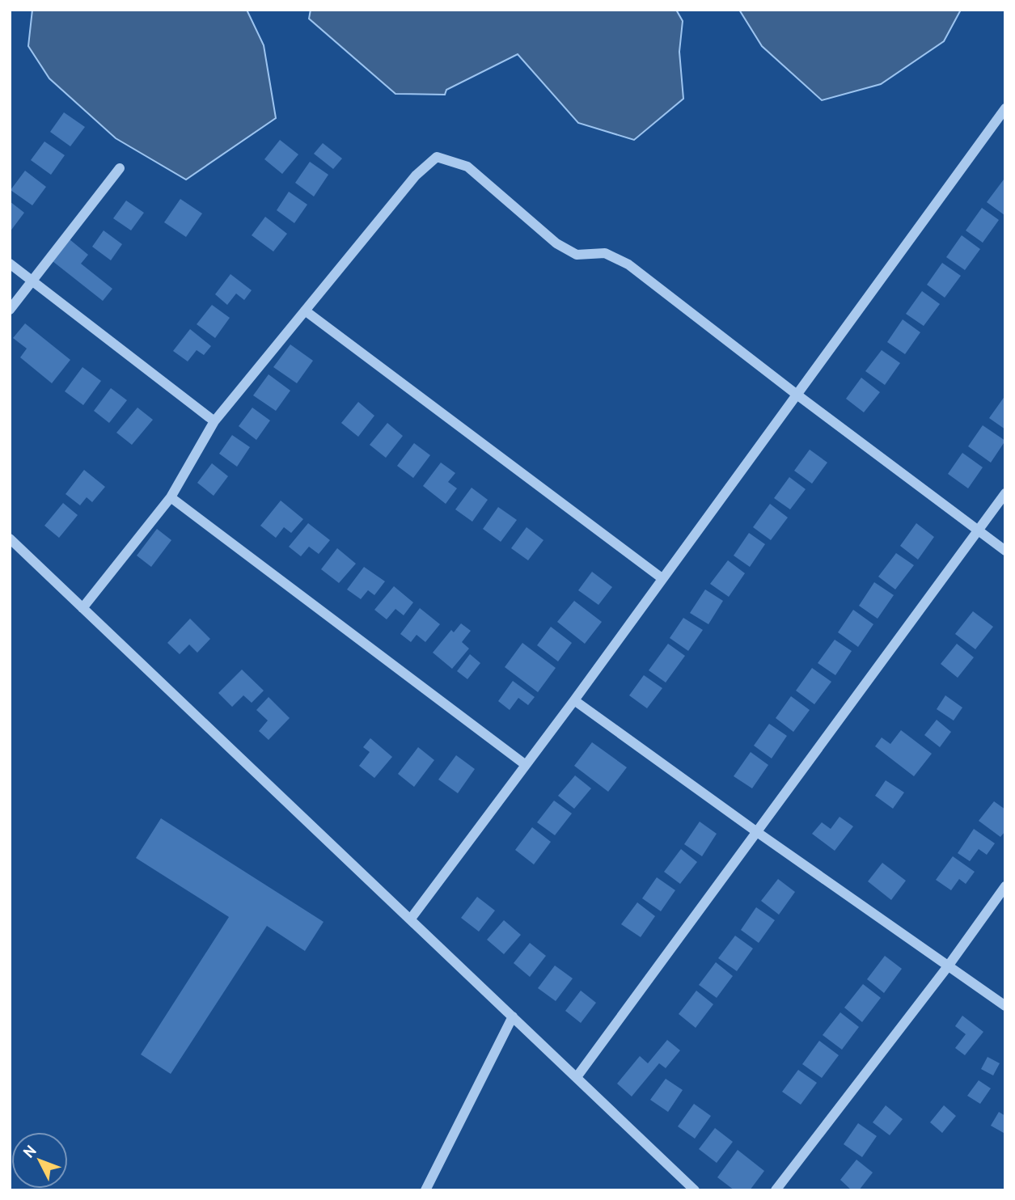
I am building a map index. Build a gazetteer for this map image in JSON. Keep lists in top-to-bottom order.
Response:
{
  "north": "top left"
}
